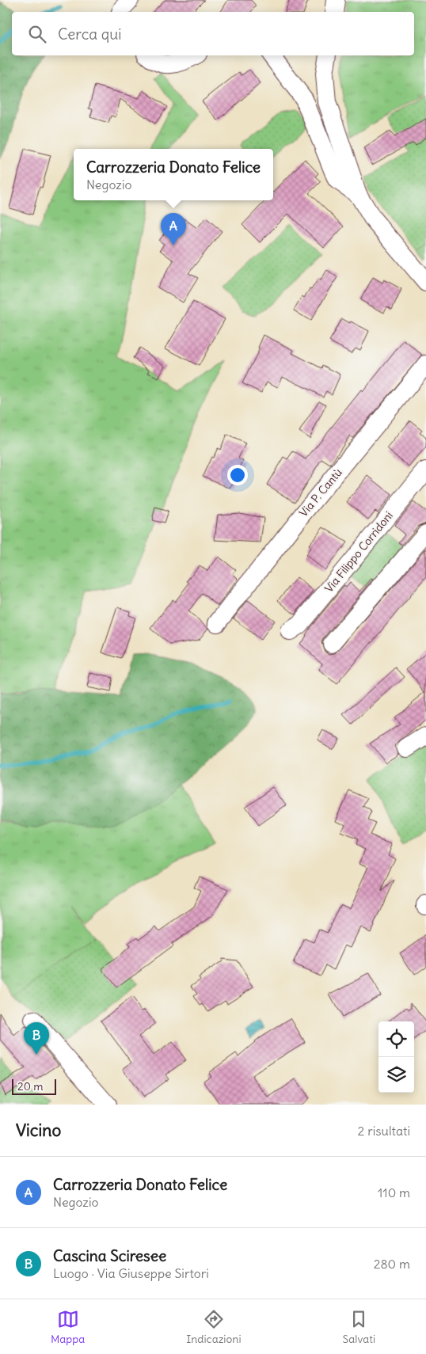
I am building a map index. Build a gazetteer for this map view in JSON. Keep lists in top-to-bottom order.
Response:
{
  "streets": {
    "street": ["Via P. Cantù", "Via Filippo Corridoni"]
  },
  "scale_bar": "20 m",
  "page": {
    "search": "Cerca qui",
    "popup": ["Carrozzeria Donato Felice", "Negozio"],
    "pins": ["A", "B"],
    "scale": "20 m",
    "heading": ["Vicino", "2 risultati"],
    "list": [
      {
        "mark": "A",
        "name": "Carrozzeria Donato Felice",
        "note": "Negozio",
        "value": "110 m"
      },
      {
        "mark": "B",
        "name": "Cascina Sciresee",
        "note": "Luogo · Via Giuseppe Sirtori",
        "value": "280 m"
      }
    ],
    "nav": ["Mappa", "Indicazioni", "Salvati"]
  }
}
